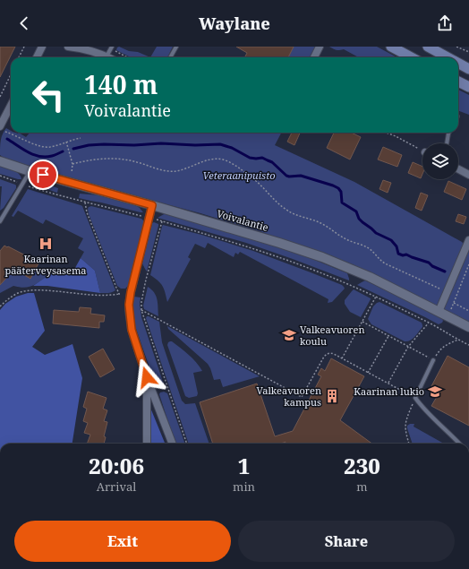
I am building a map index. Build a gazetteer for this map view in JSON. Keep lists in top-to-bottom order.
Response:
{
  "streets": {
    "street": ["Voivalantie"]
  },
  "parks": ["Veteraanipuisto"],
  "places": {
    "hospital": ["Kaarinan pääterveysasema"],
    "school or university": ["Valkeavuoren koulu", "Kaarinan lukio"],
    "building": ["Valkeavuoren kampus"]
  },
  "page": {
    "header": "Waylane",
    "turn": ["140 m", "Voivalantie"],
    "eta": [
      "20:06",
      "Arrival",
      "1",
      "min",
      "230",
      "m"
    ],
    "buttons": ["Exit", "Share"]
  }
}
